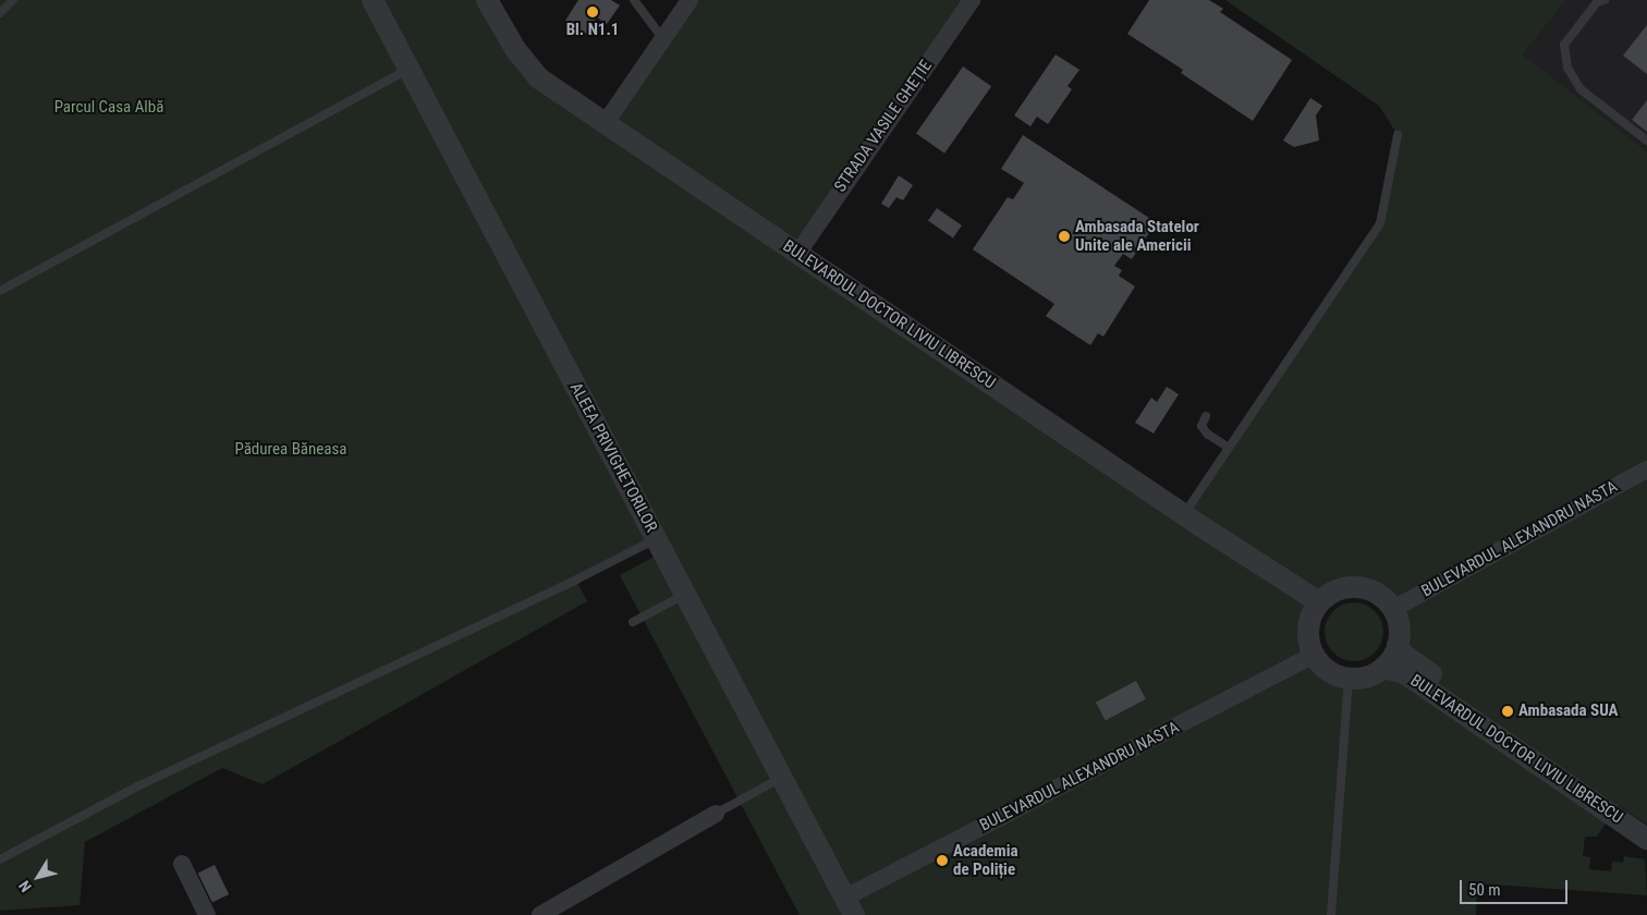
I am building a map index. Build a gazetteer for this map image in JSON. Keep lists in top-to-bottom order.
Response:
{
  "streets": {
    "street": [
      "STRADA VASILE GHEȚIE",
      "BULEVARDUL DOCTOR LIVIU LIBRESCU",
      "ALEEA PRIVIGHETORILOR",
      "BULEVARDUL ALEXANDRU NASTA"
    ]
  },
  "crossings": [
    ["STRADA VASILE GHEȚIE", "BULEVARDUL DOCTOR LIVIU LIBRESCU"],
    ["BULEVARDUL DOCTOR LIVIU LIBRESCU", "BULEVARDUL ALEXANDRU NASTA"],
    ["ALEEA PRIVIGHETORILOR", "BULEVARDUL ALEXANDRU NASTA"]
  ],
  "parks": ["Parcul Casa Albă", "Pădurea Băneasa"],
  "places": [
    "Bl. N1.1",
    "Ambasada Statelor Unite ale Americii",
    "Ambasada SUA",
    "Academia de Poliție"
  ],
  "scale_bar": "50 m",
  "north": "bottom left"
}
